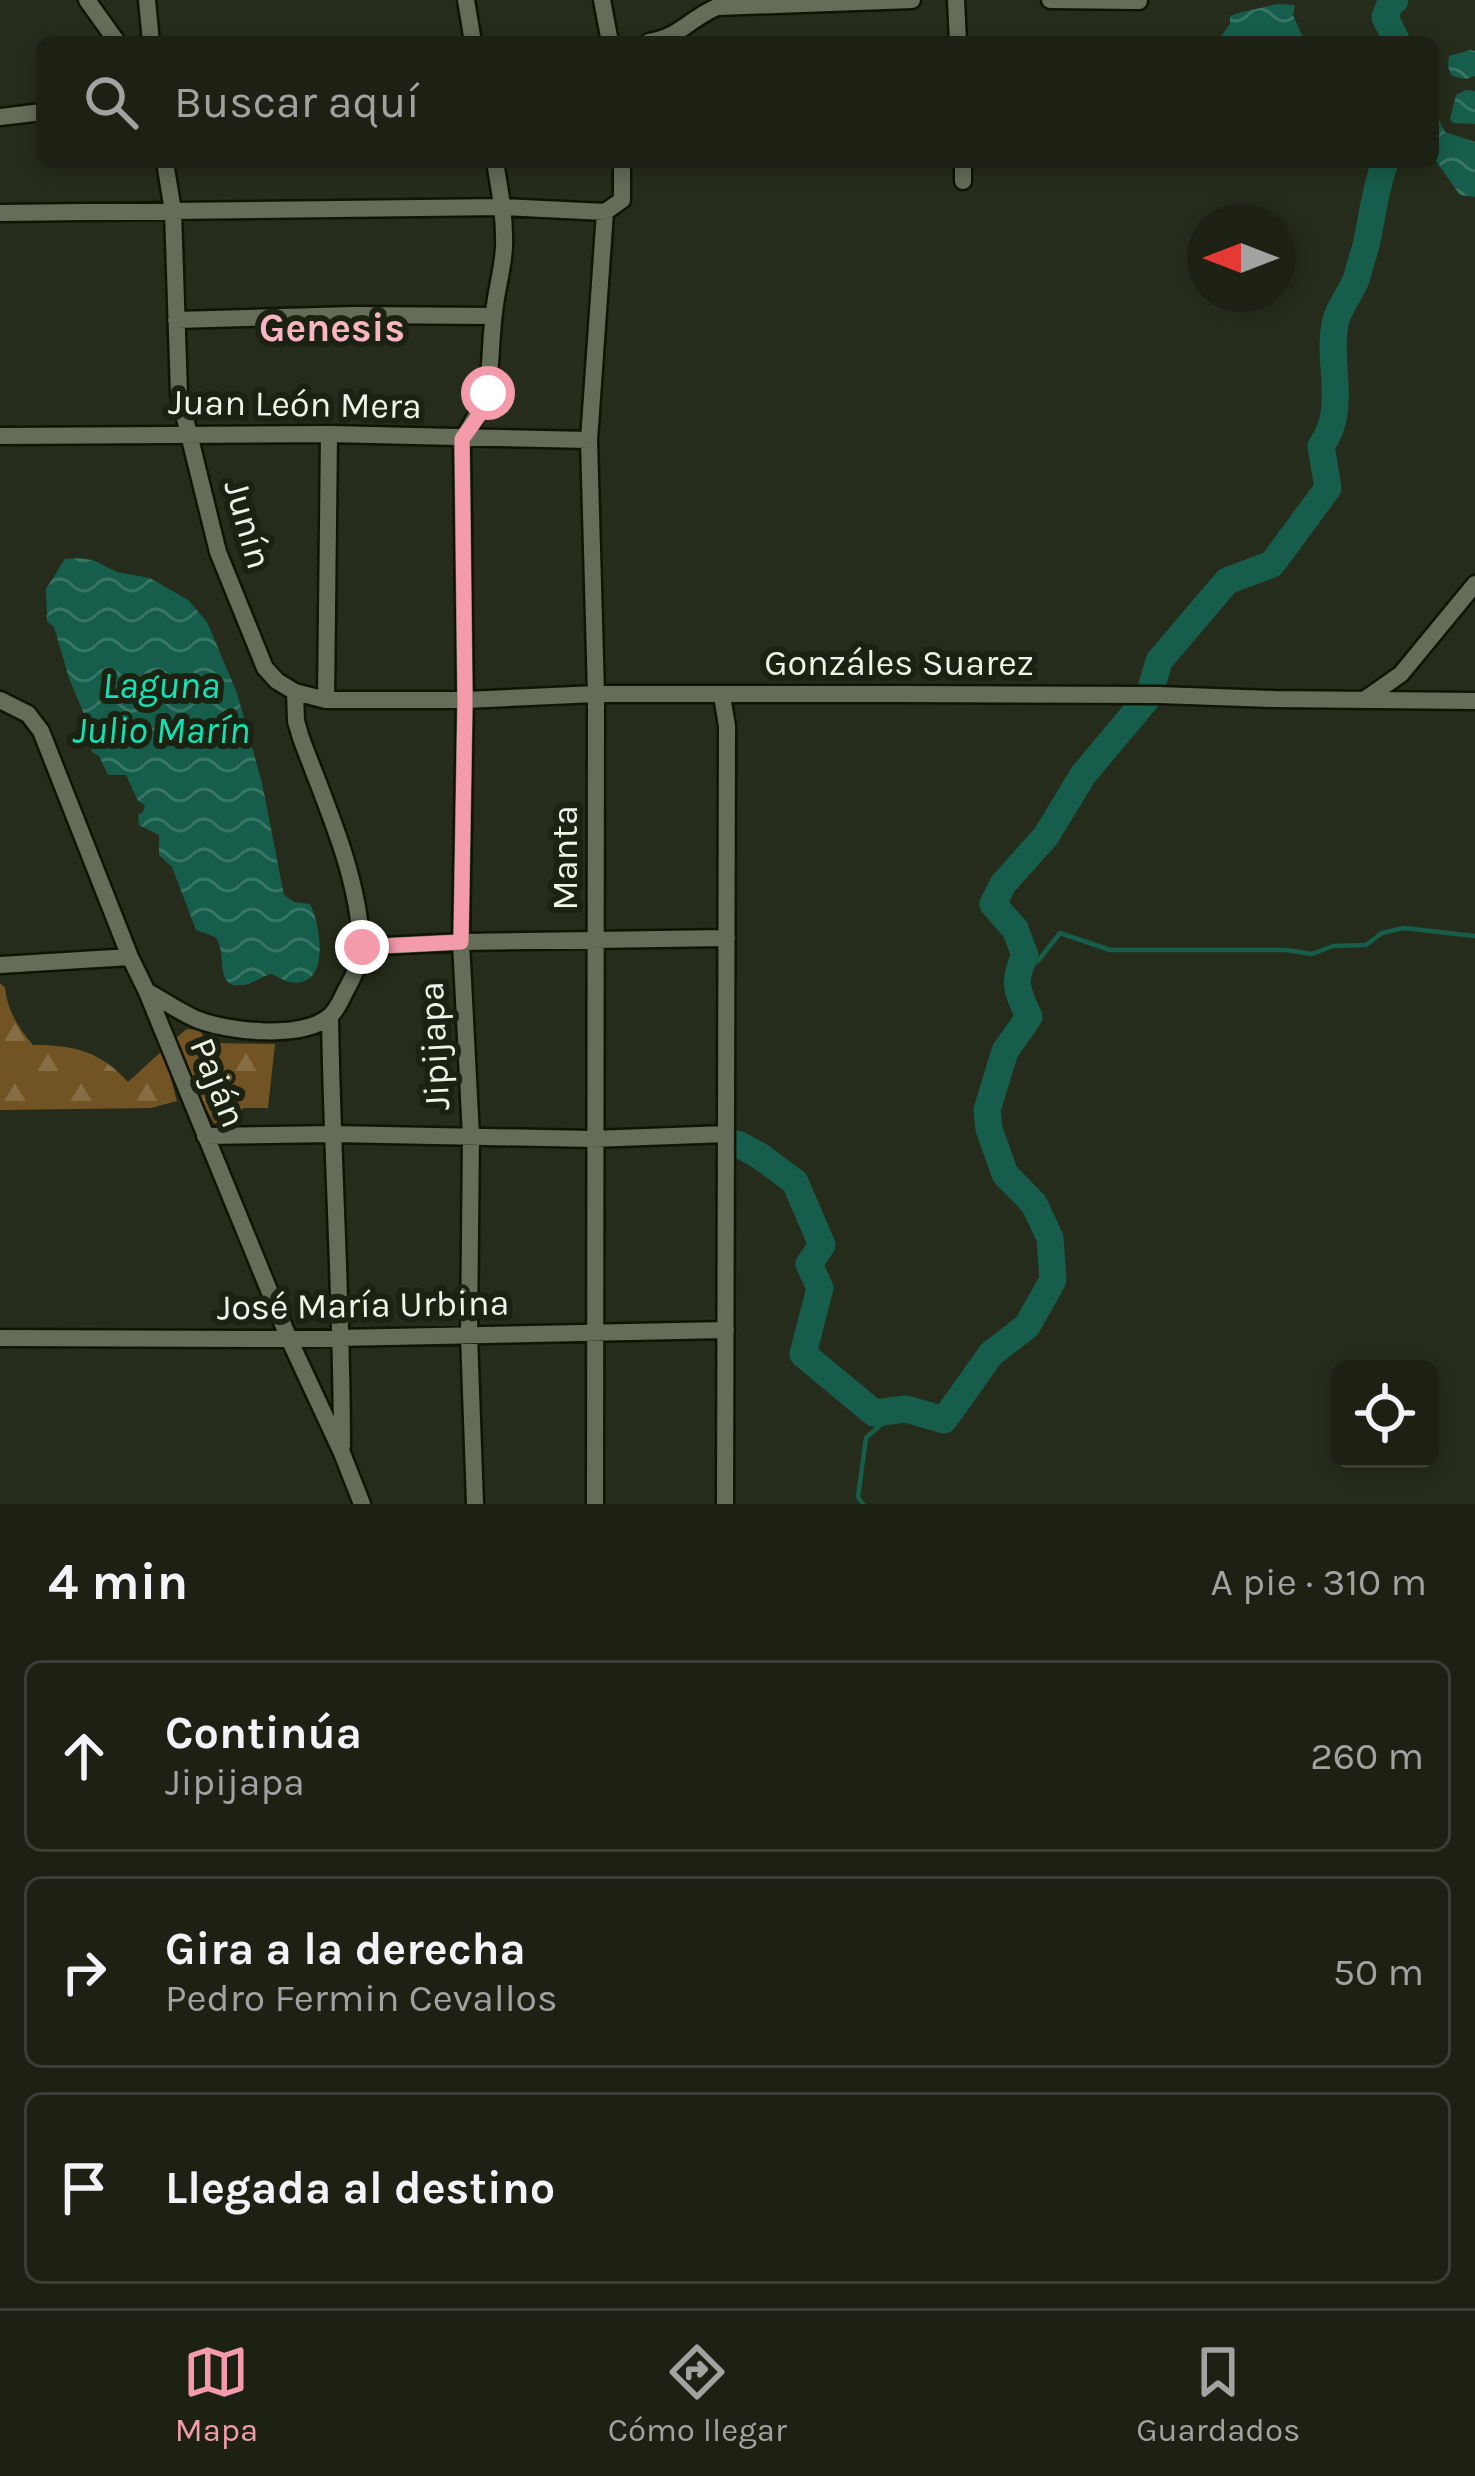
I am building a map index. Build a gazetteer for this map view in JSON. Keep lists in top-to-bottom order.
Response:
{
  "streets": {
    "street": [
      "Juan León Mera",
      "Junín",
      "Gonzáles Suarez",
      "Manta",
      "Jipijapa",
      "Paján",
      "José María Urbina"
    ]
  },
  "crossings": [
    ["Juan León Mera", "Junín"],
    ["Juan León Mera", "Manta"],
    ["Juan León Mera", "Jipijapa"],
    ["Junín", "Gonzáles Suarez"],
    ["Gonzáles Suarez", "Manta"],
    ["Gonzáles Suarez", "Jipijapa"],
    ["Manta", "José María Urbina"],
    ["Jipijapa", "José María Urbina"],
    ["Paján", "José María Urbina"]
  ],
  "districts": ["Genesis"],
  "water": ["Laguna Julio Marín"],
  "north": "left",
  "page": {
    "search": "Buscar aquí",
    "heading": ["4 min", "A pie · 310 m"],
    "list": [
      ["Continúa", "Jipijapa", "260 m"],
      ["Gira a la derecha", "Pedro Fermin Cevallos", "50 m"],
      "Llegada al destino"
    ],
    "nav": ["Mapa", "Cómo llegar", "Guardados"]
  }
}
